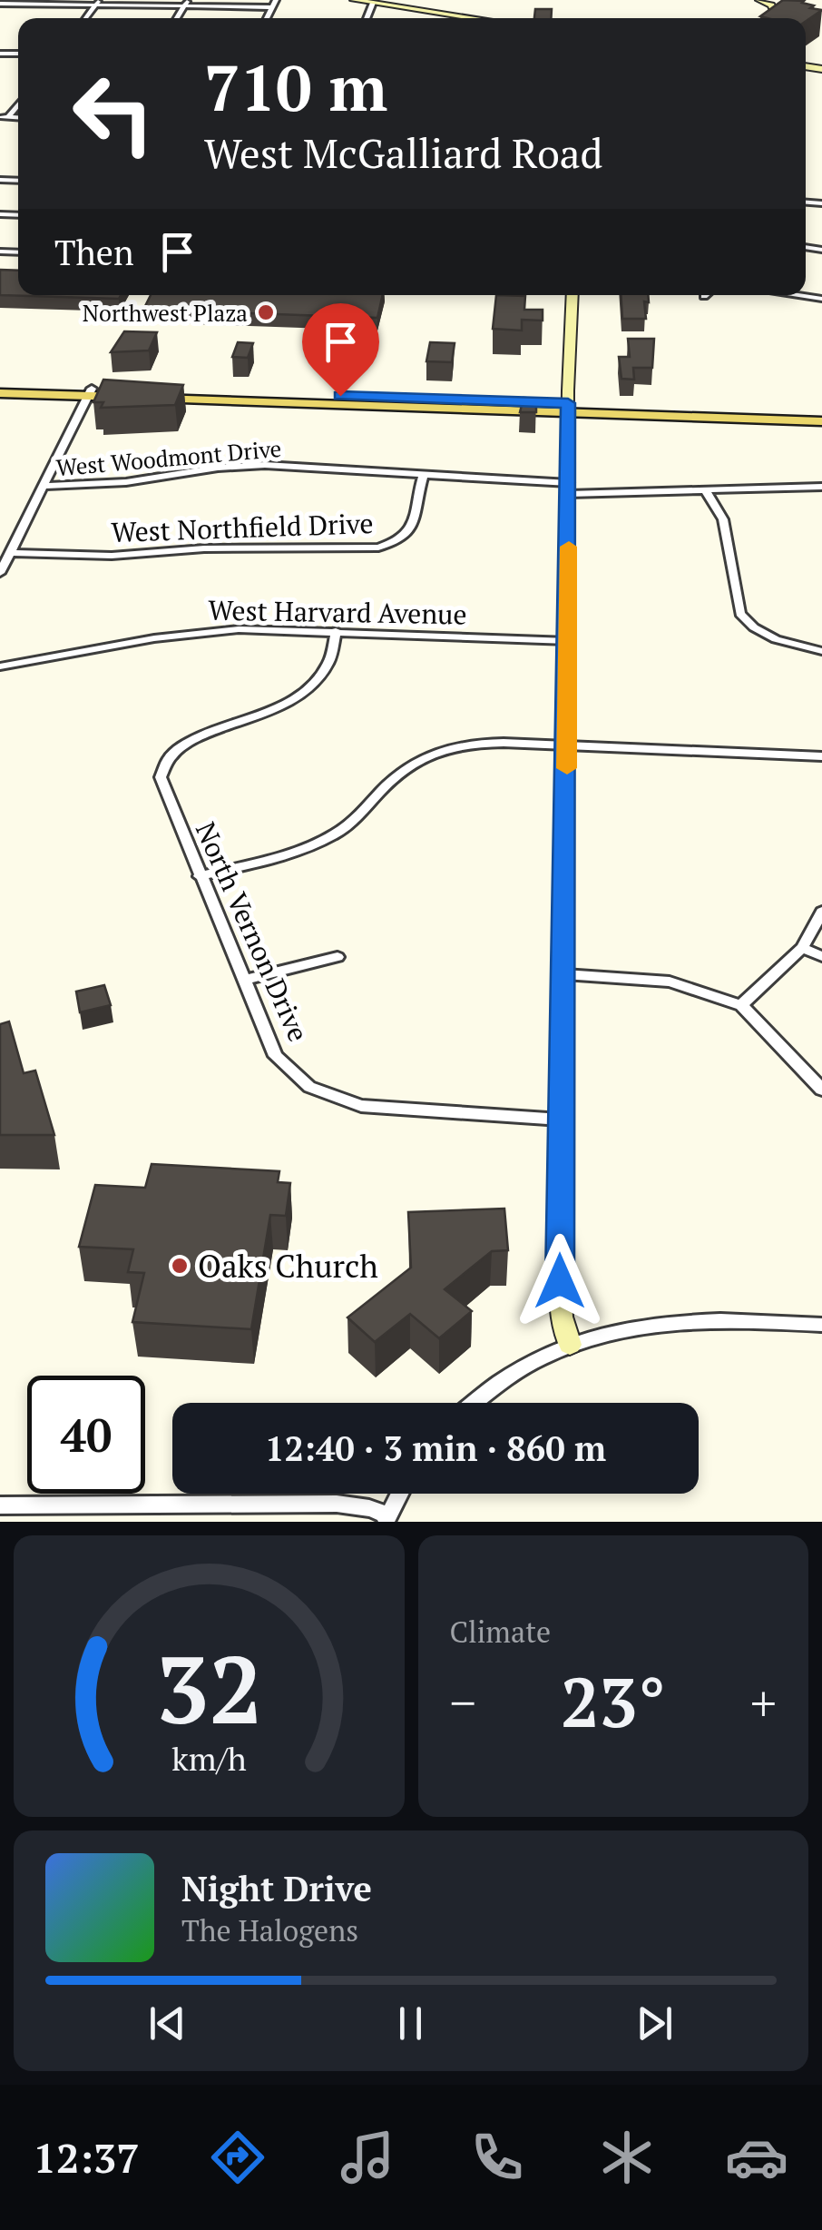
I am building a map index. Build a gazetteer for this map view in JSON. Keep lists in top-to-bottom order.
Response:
{
  "streets": {
    "street": [
      "West Woodmont Drive",
      "West Northfield Drive",
      "West Harvard Avenue",
      "North Vernon Drive"
    ]
  },
  "crossings": [
    ["West Woodmont Drive", "West Northfield Drive"],
    ["West Harvard Avenue", "North Vernon Drive"]
  ],
  "places": ["Northwest Plaza", "Oaks Church"],
  "page": {
    "turn": ["710 m", "West McGalliard Road"],
    "then": "Then",
    "limit": "40",
    "trip": "12:40 · 3 min · 860 m",
    "tile": "Climate",
    "heat": ["−", "23°", "+"],
    "song": ["Night Drive", "The Halogens"],
    "tabs": "12:37",
    "gauge": ["32", "km/h"]
  }
}
